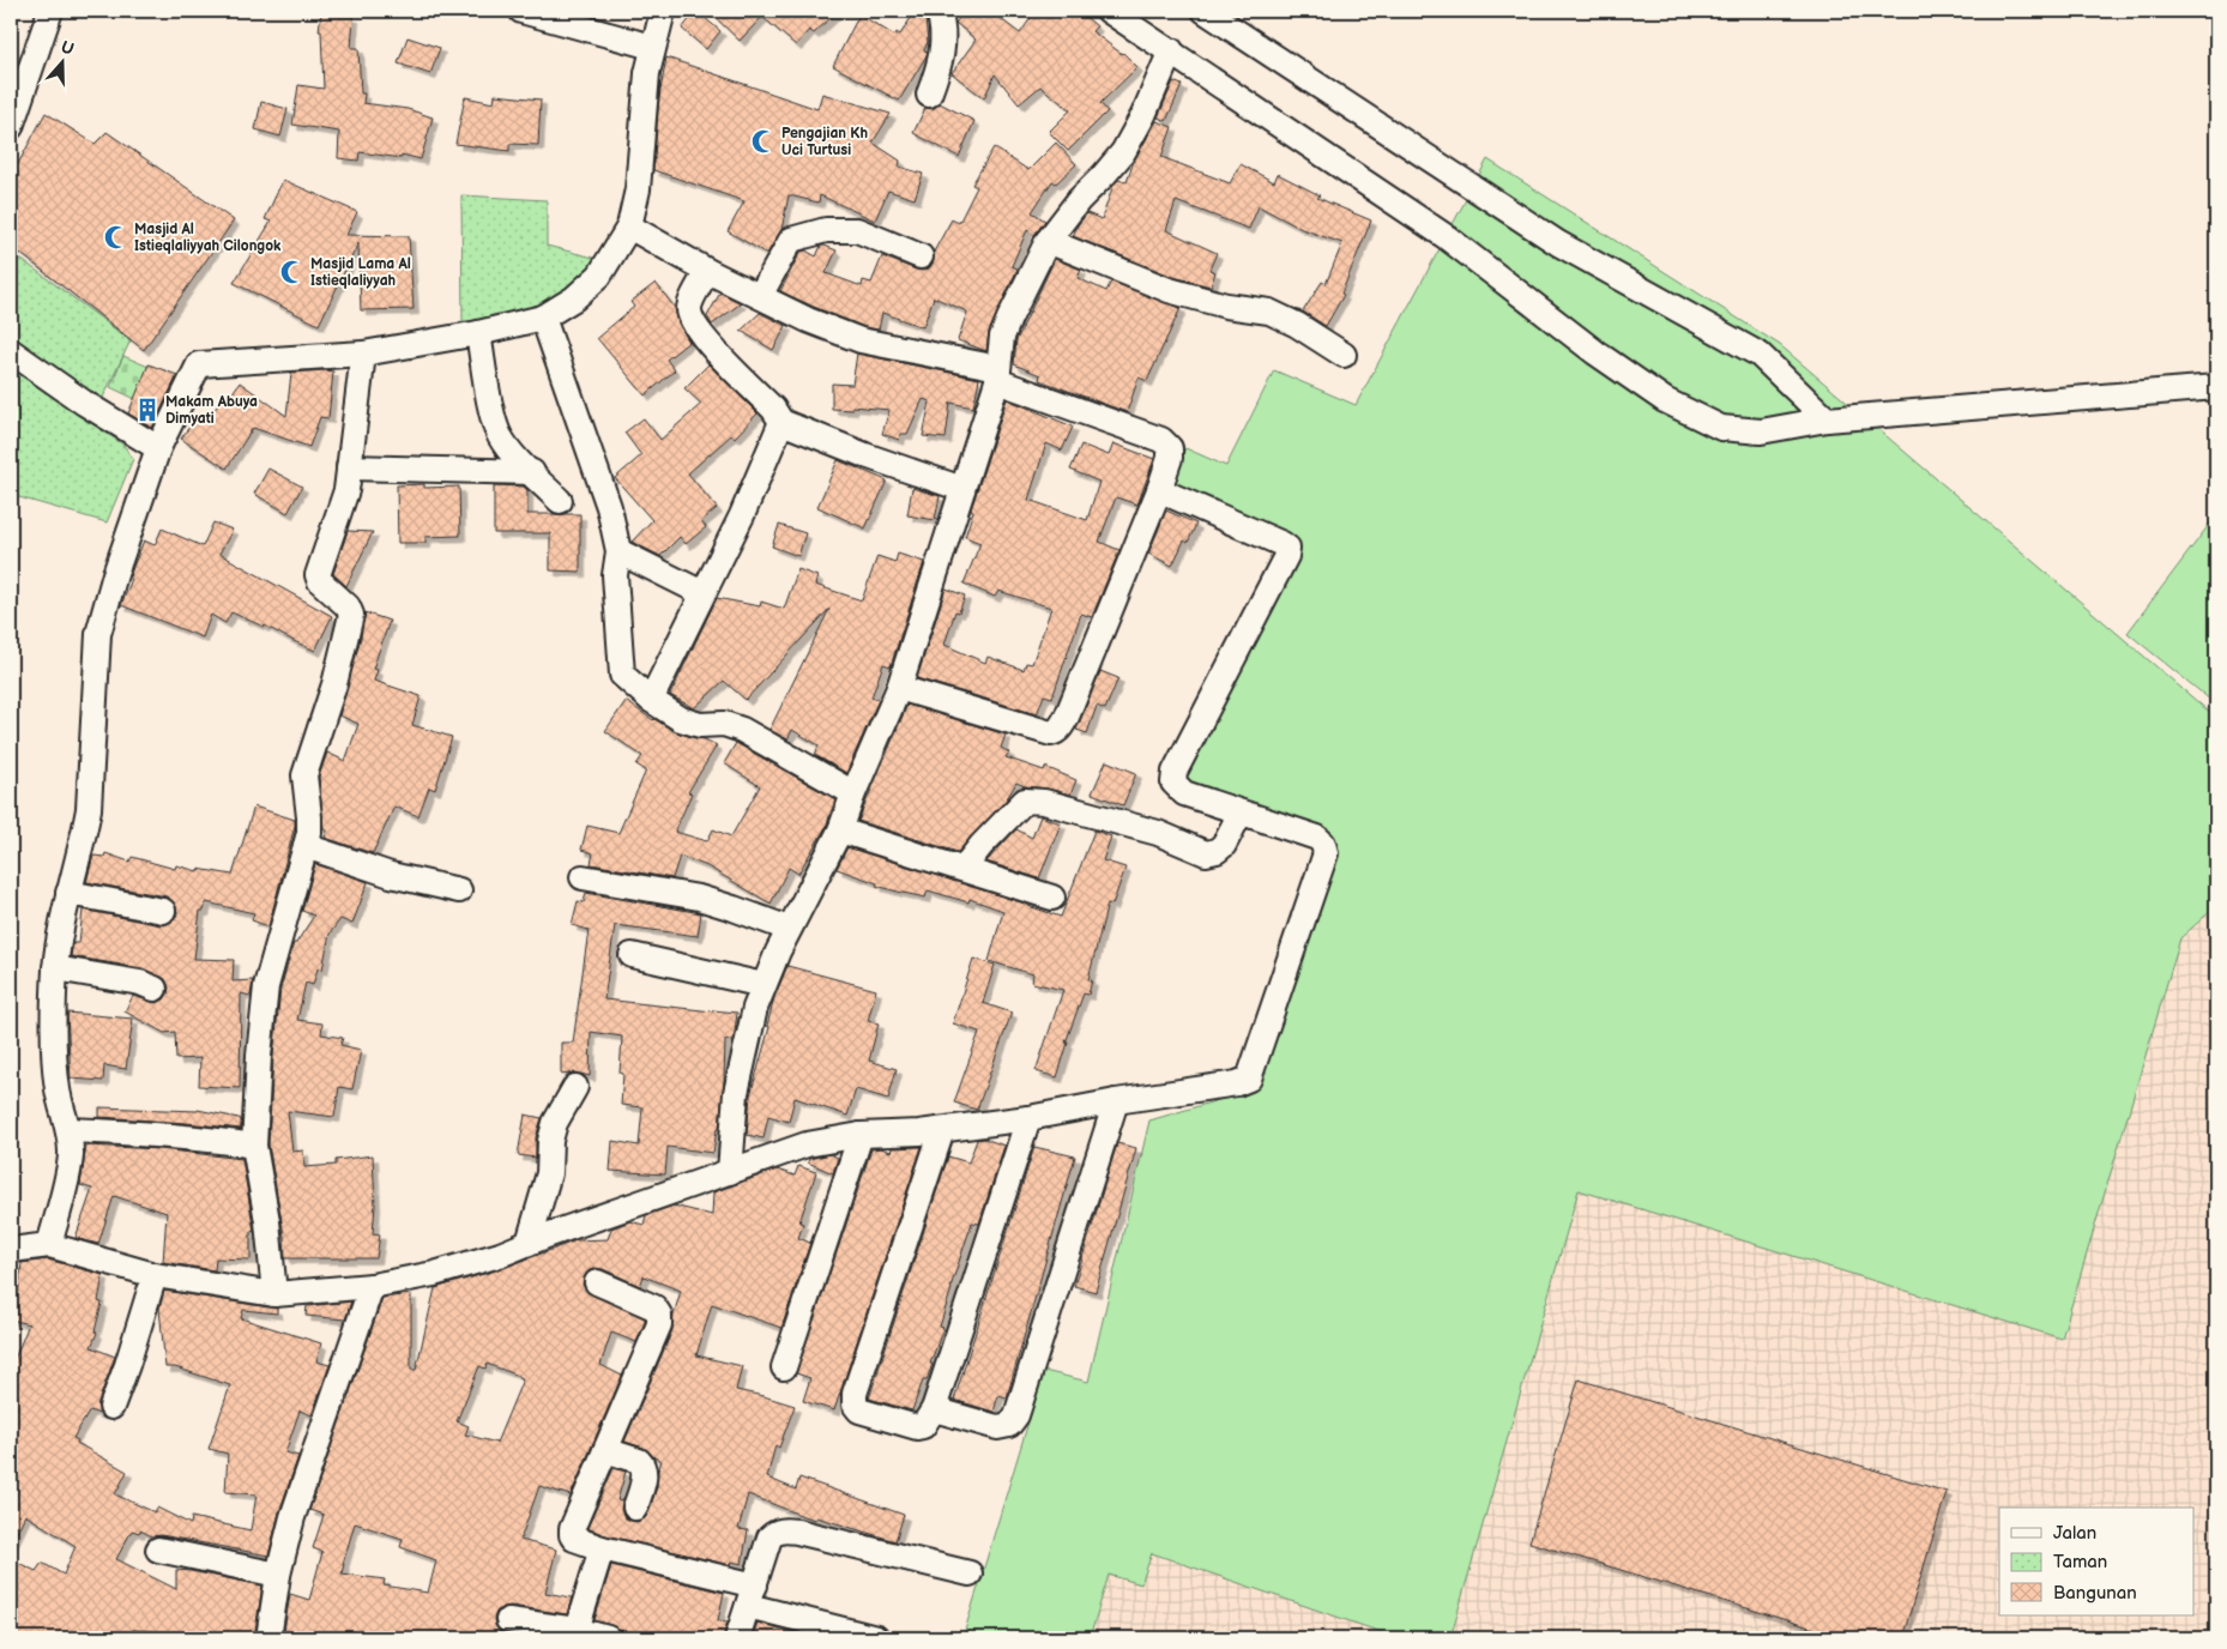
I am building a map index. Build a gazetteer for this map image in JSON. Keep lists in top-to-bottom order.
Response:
{
  "places": {
    "mosque": ["Pengajian Kh Uci Turtusi", "Masjid Al Istieqlaliyyah Cilongok", "Masjid Lama Al Istieqlaliyyah"],
    "building": ["Makam Abuya Dimyati"]
  },
  "legend": ["Jalan", "Taman", "Bangunan"],
  "north": "top"
}
